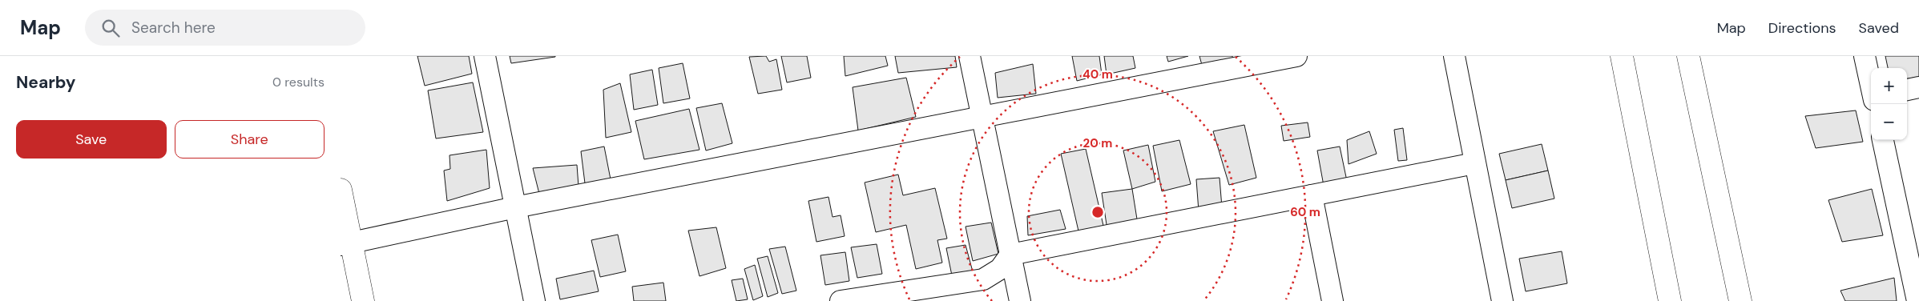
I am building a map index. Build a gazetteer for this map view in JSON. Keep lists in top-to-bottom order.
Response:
{
  "page": {
    "header": "Map",
    "search": "Search here",
    "nav": ["Map", "Directions", "Saved"],
    "heading": ["Nearby", "0 results"],
    "map_buttons": ["+", "−"],
    "buttons": ["Save", "Share"]
  },
  "rings": ["40 m", "20 m", "60 m"]
}
